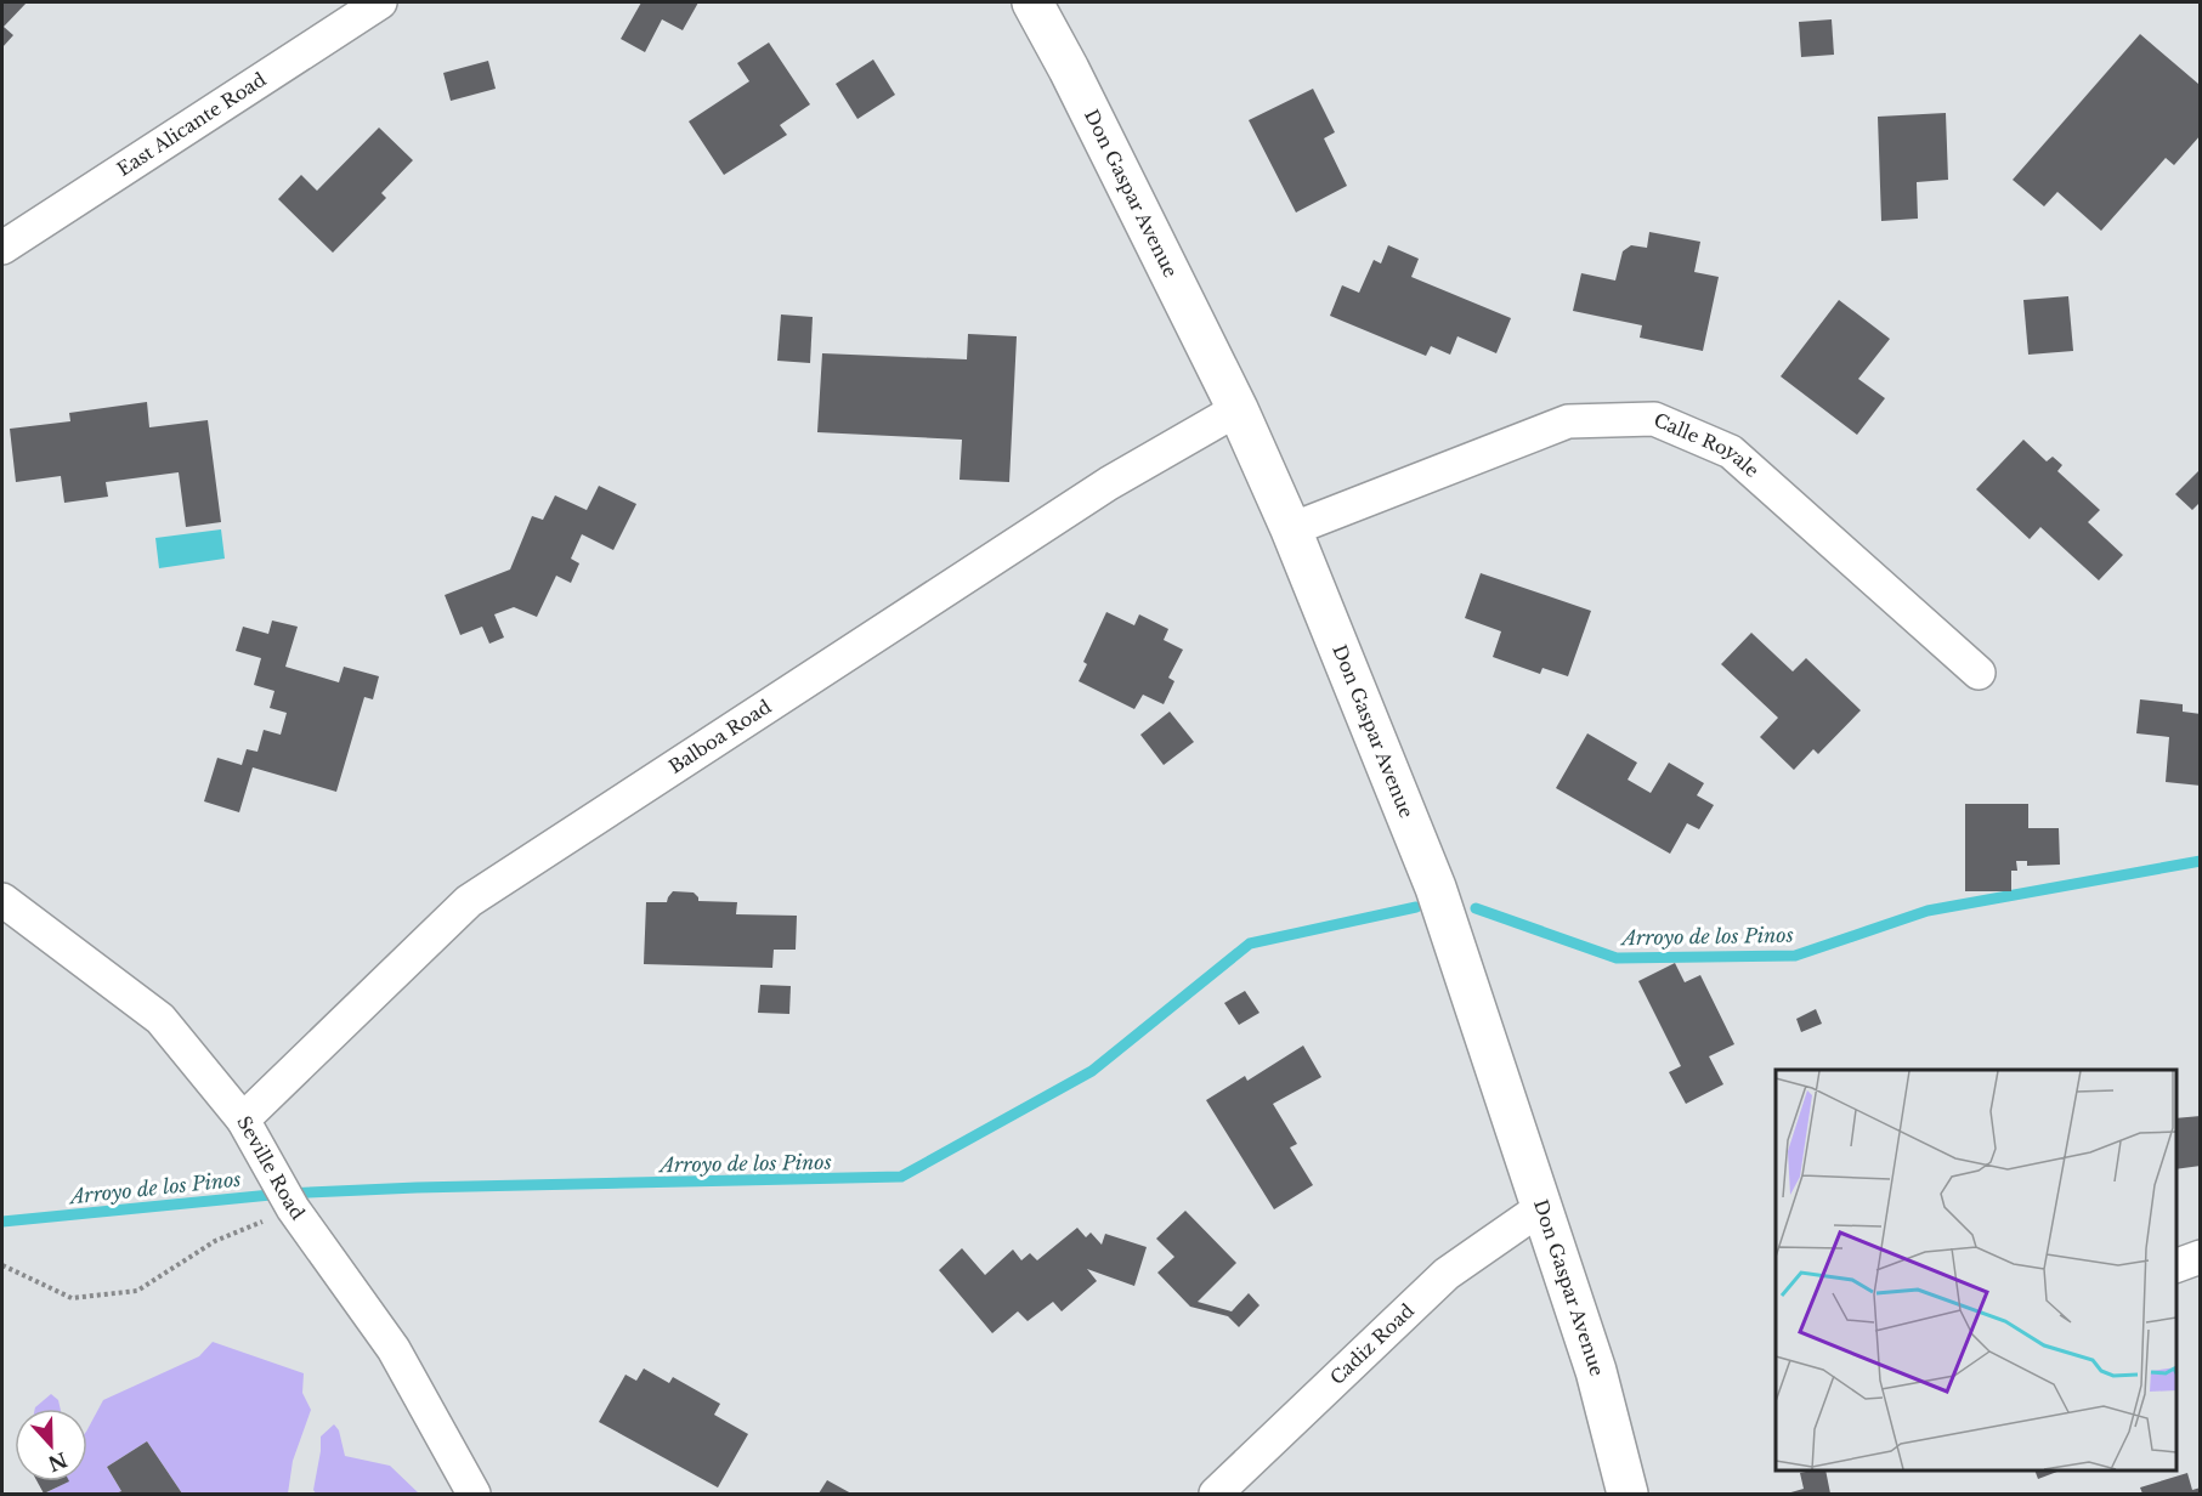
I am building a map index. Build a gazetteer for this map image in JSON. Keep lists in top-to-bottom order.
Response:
{
  "streets": {
    "street": [
      "East Alicante Road",
      "Don Gaspar Avenue",
      "Calle Royale",
      "Balboa Road",
      "Seville Road",
      "Cadiz Road"
    ]
  },
  "crossings": [
    ["Don Gaspar Avenue", "Calle Royale"],
    ["Don Gaspar Avenue", "Balboa Road"],
    ["Don Gaspar Avenue", "Cadiz Road"],
    ["Balboa Road", "Seville Road"]
  ],
  "water": ["Arroyo de los Pinos"],
  "north": "bottom"
}
